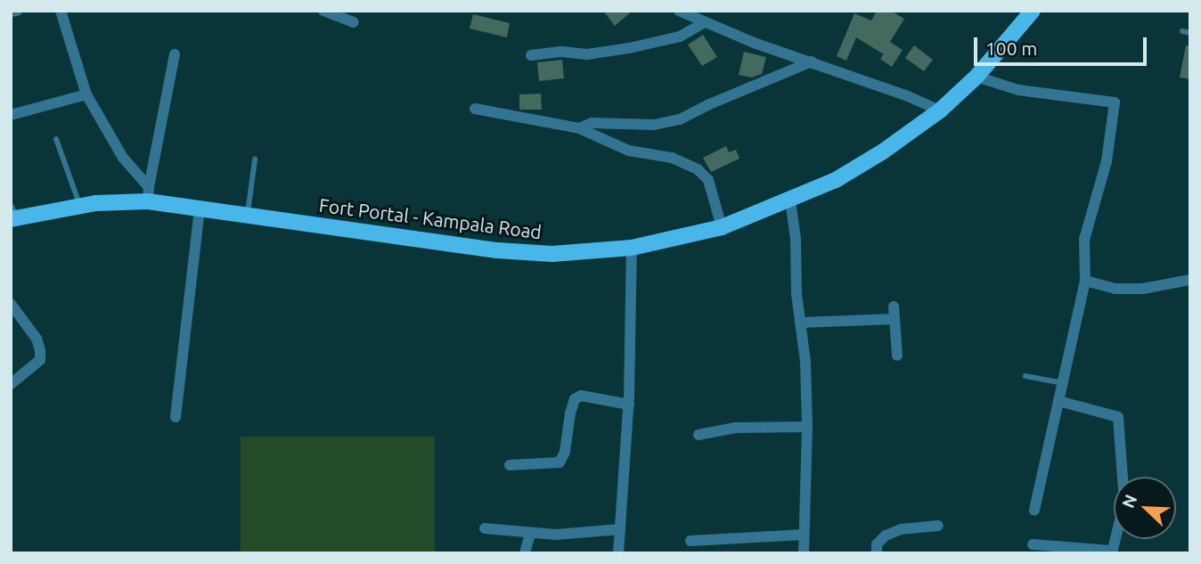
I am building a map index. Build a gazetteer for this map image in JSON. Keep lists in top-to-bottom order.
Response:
{
  "streets": {
    "main road": ["Fort Portal - Kampala Road"]
  },
  "scale_bar": "100 m",
  "north": "top left"
}
